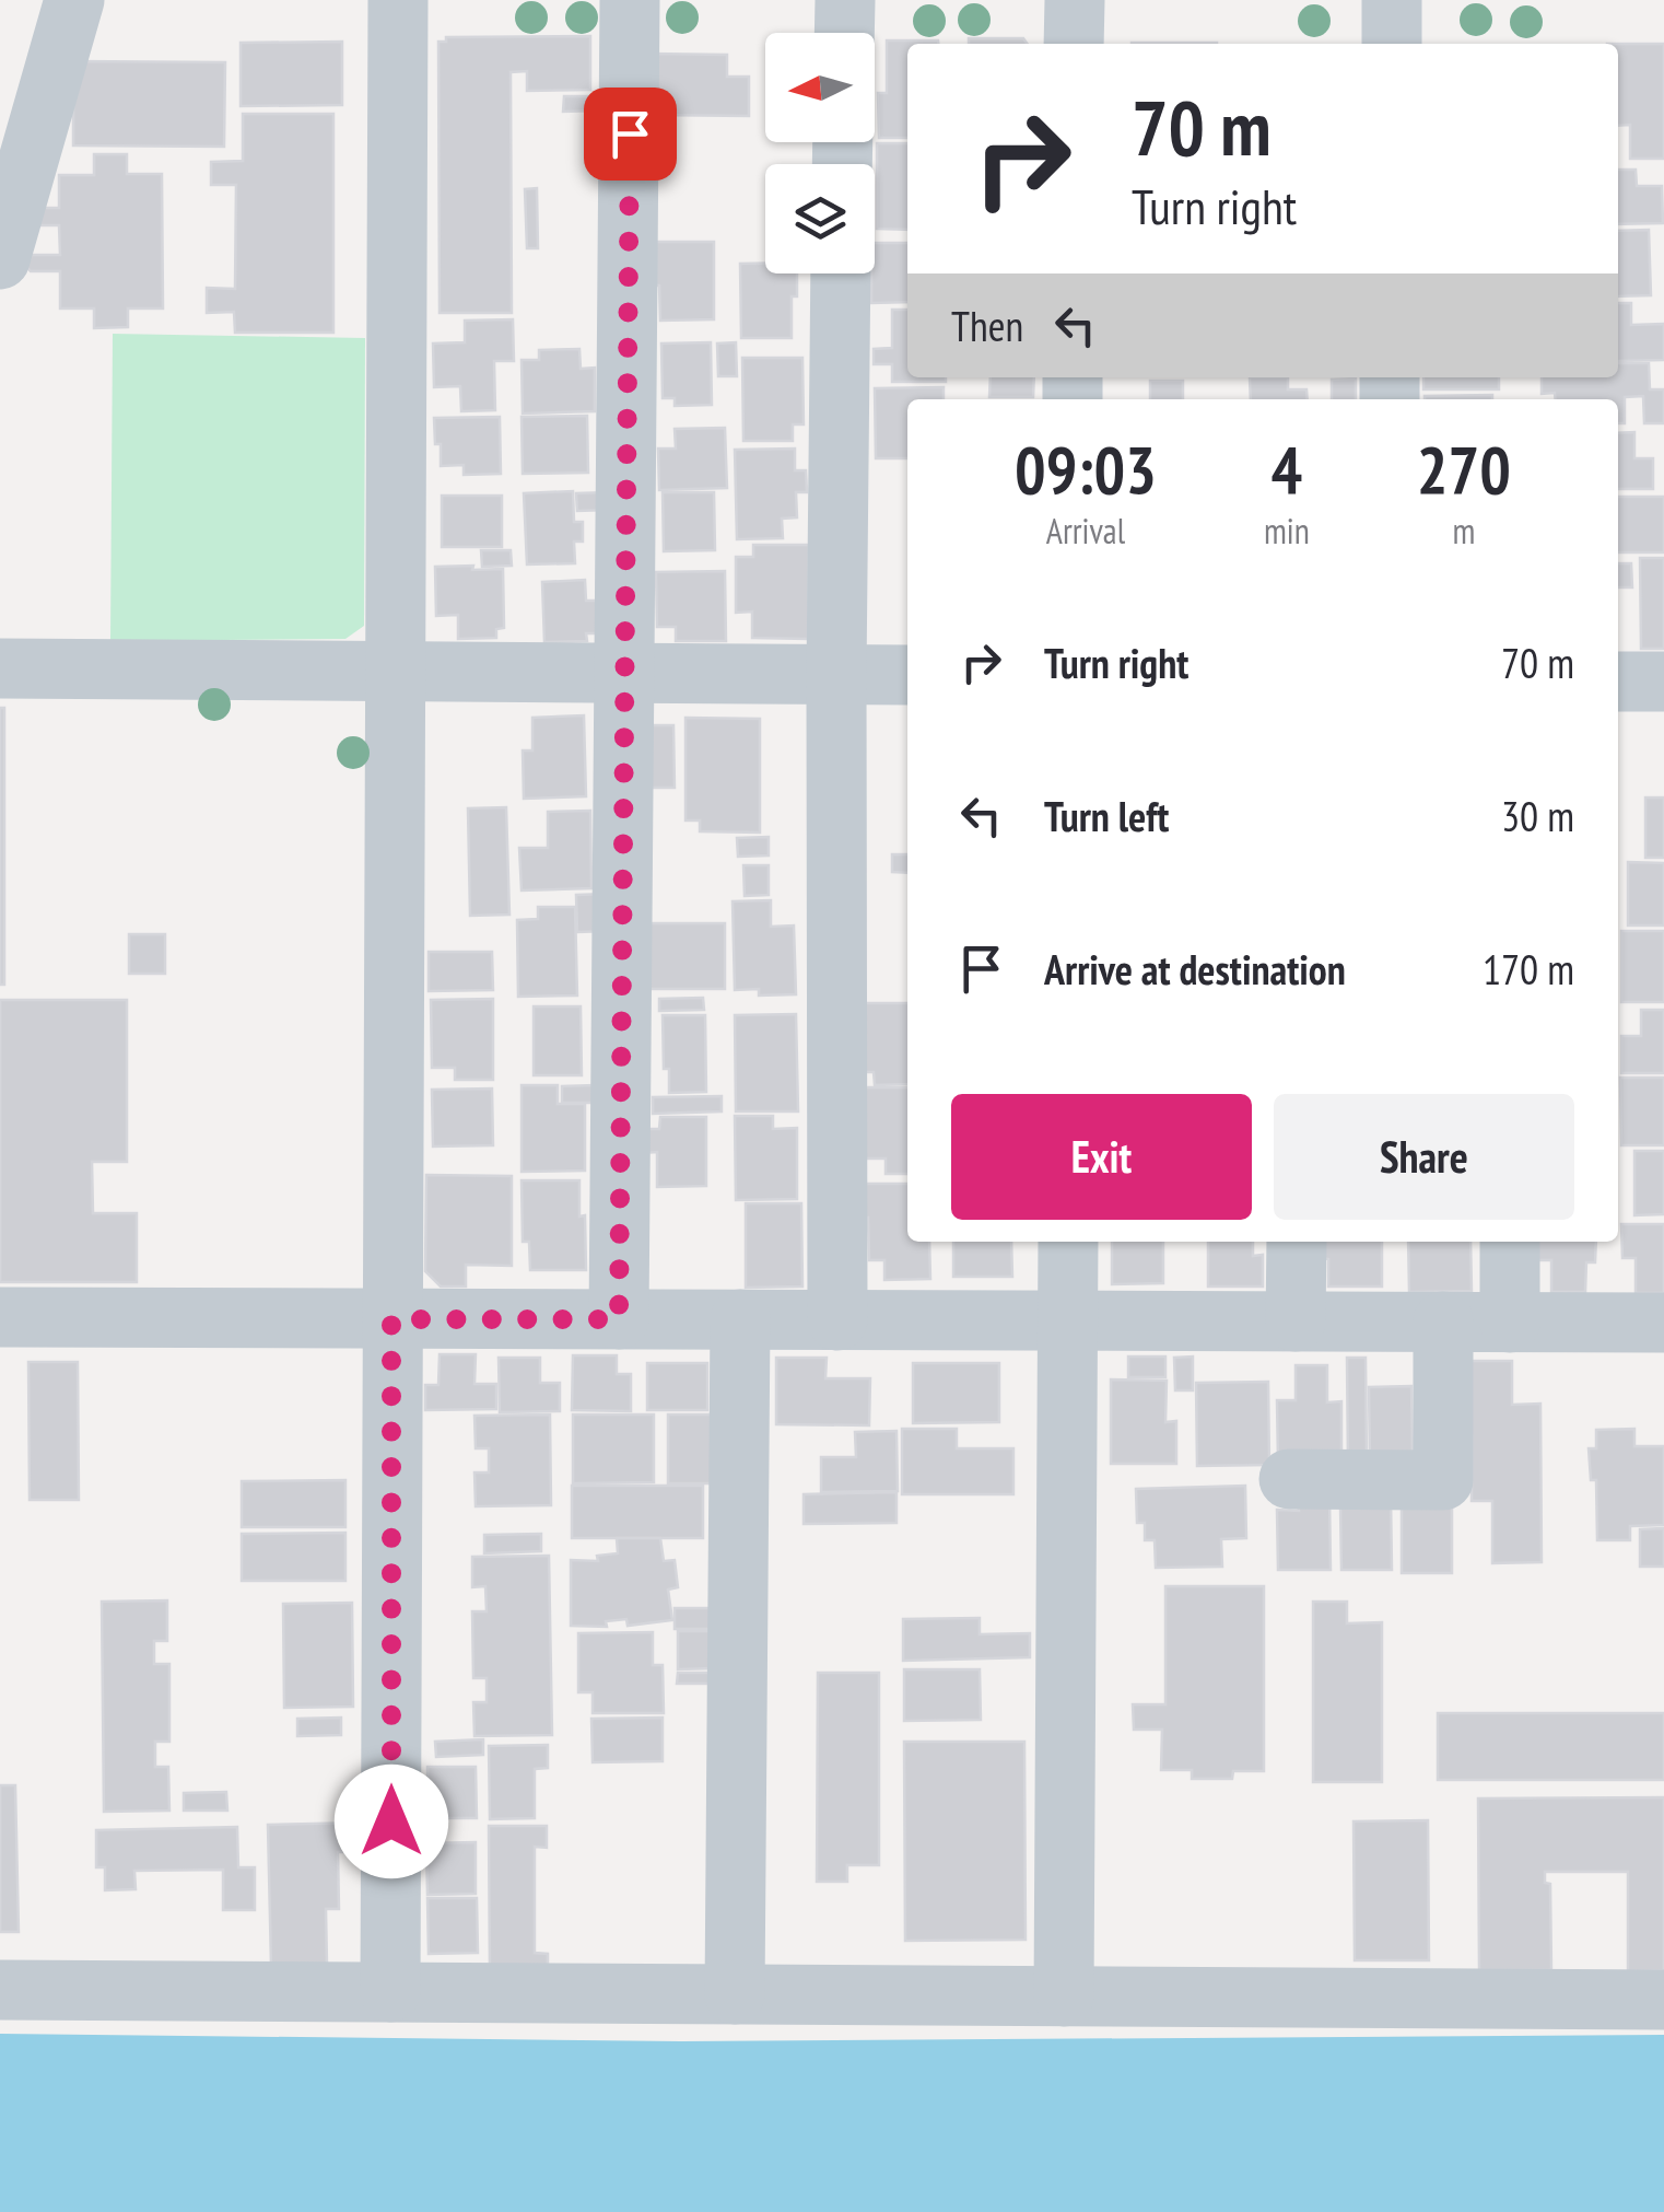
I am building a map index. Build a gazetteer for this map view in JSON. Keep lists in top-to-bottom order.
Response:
{
  "north": "left",
  "page": {
    "turn": ["70 m", "Turn right"],
    "then": "Then",
    "eta": [
      "09:03",
      "Arrival",
      "4",
      "min",
      "270",
      "m"
    ],
    "list": [
      {
        "name": "Turn right",
        "value": "70 m"
      },
      {
        "name": "Turn left",
        "value": "30 m"
      },
      {
        "name": "Arrive at destination",
        "value": "170 m"
      }
    ],
    "buttons": ["Exit", "Share"]
  }
}
